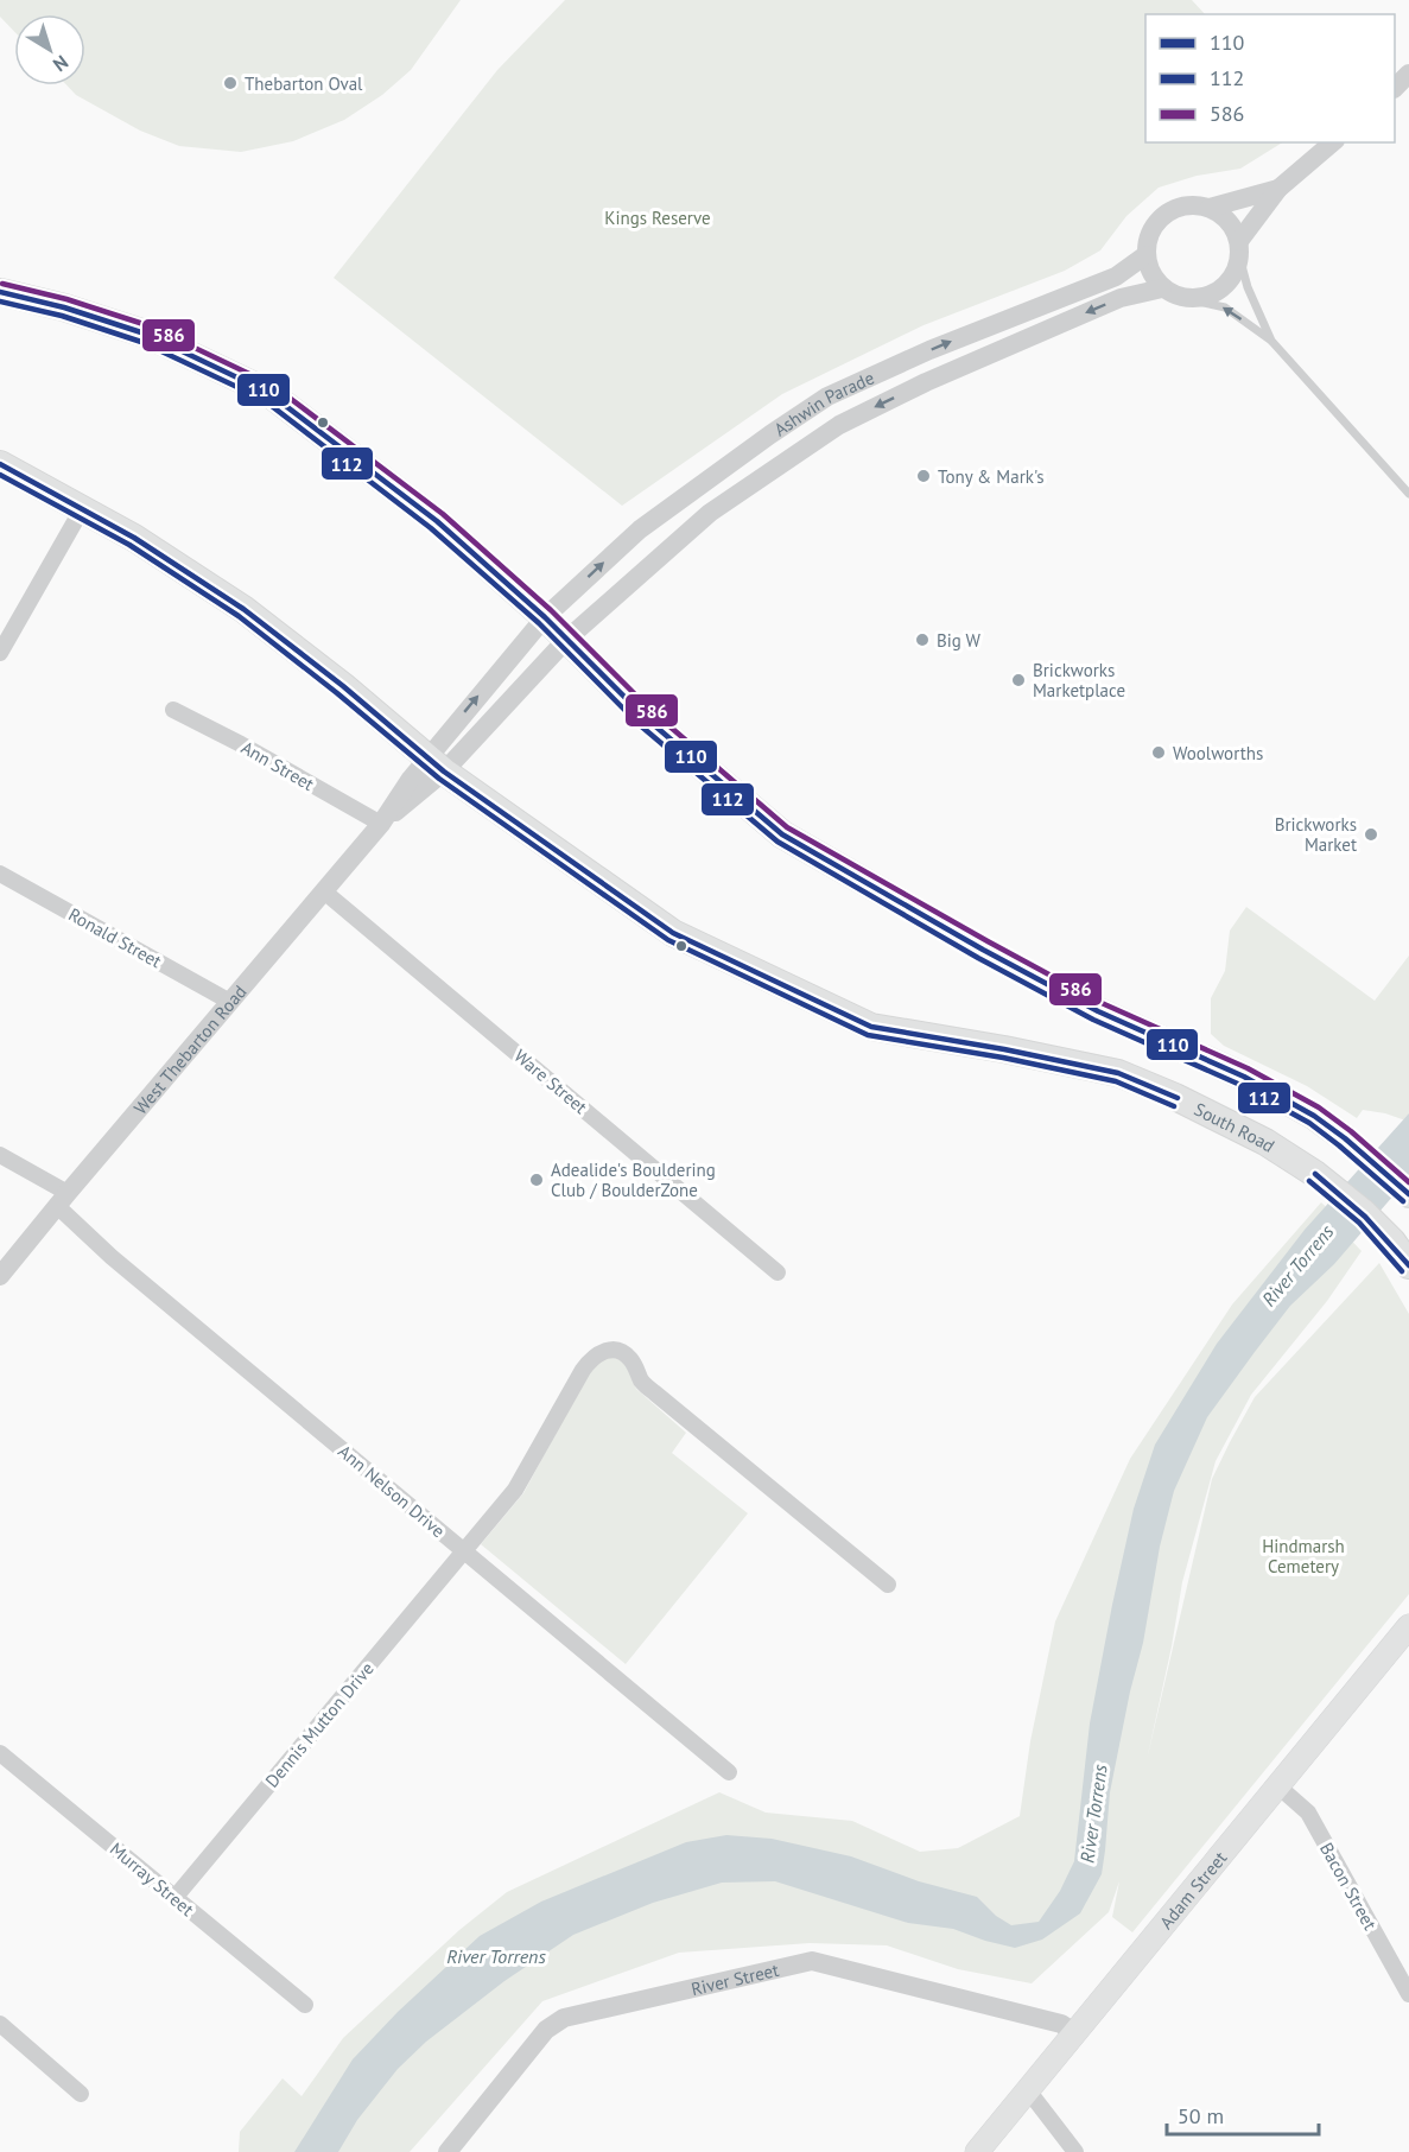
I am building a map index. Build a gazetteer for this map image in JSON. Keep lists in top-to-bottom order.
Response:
{
  "streets": {
    "highway": ["South Road"],
    "main road": ["Adam Street"],
    "street": [
      "Ashwin Parade",
      "Ann Street",
      "Ronald Street",
      "West Thebarton Road",
      "Ware Street",
      "Ann Nelson Drive",
      "Dennis Mutton Drive",
      "Murray Street",
      "Bacon Street",
      "River Street"
    ]
  },
  "crossings": [
    ["Ashwin Parade", "West Thebarton Road"],
    ["Ann Street", "West Thebarton Road"],
    ["Ronald Street", "West Thebarton Road"],
    ["West Thebarton Road", "Ware Street"],
    ["West Thebarton Road", "South Road"],
    ["West Thebarton Road", "Ann Nelson Drive"],
    ["Ann Nelson Drive", "Dennis Mutton Drive"],
    ["Dennis Mutton Drive", "Murray Street"],
    ["Bacon Street", "Adam Street"],
    ["Adam Street", "River Street"]
  ],
  "water": ["River Torrens"],
  "parks": ["Kings Reserve", "Hindmarsh Cemetery"],
  "places": [
    "Thebarton Oval",
    "Tony & Mark's",
    "Big W",
    "Brickworks Marketplace",
    "Woolworths",
    "Brickworks Market",
    "Adealide's Bouldering Club / BoulderZone"
  ],
  "lines": ["transit line 586", "transit line 110", "transit line 112"],
  "legend": ["110", "112", "586"],
  "scale_bar": "50 m",
  "north": "bottom right"
}
